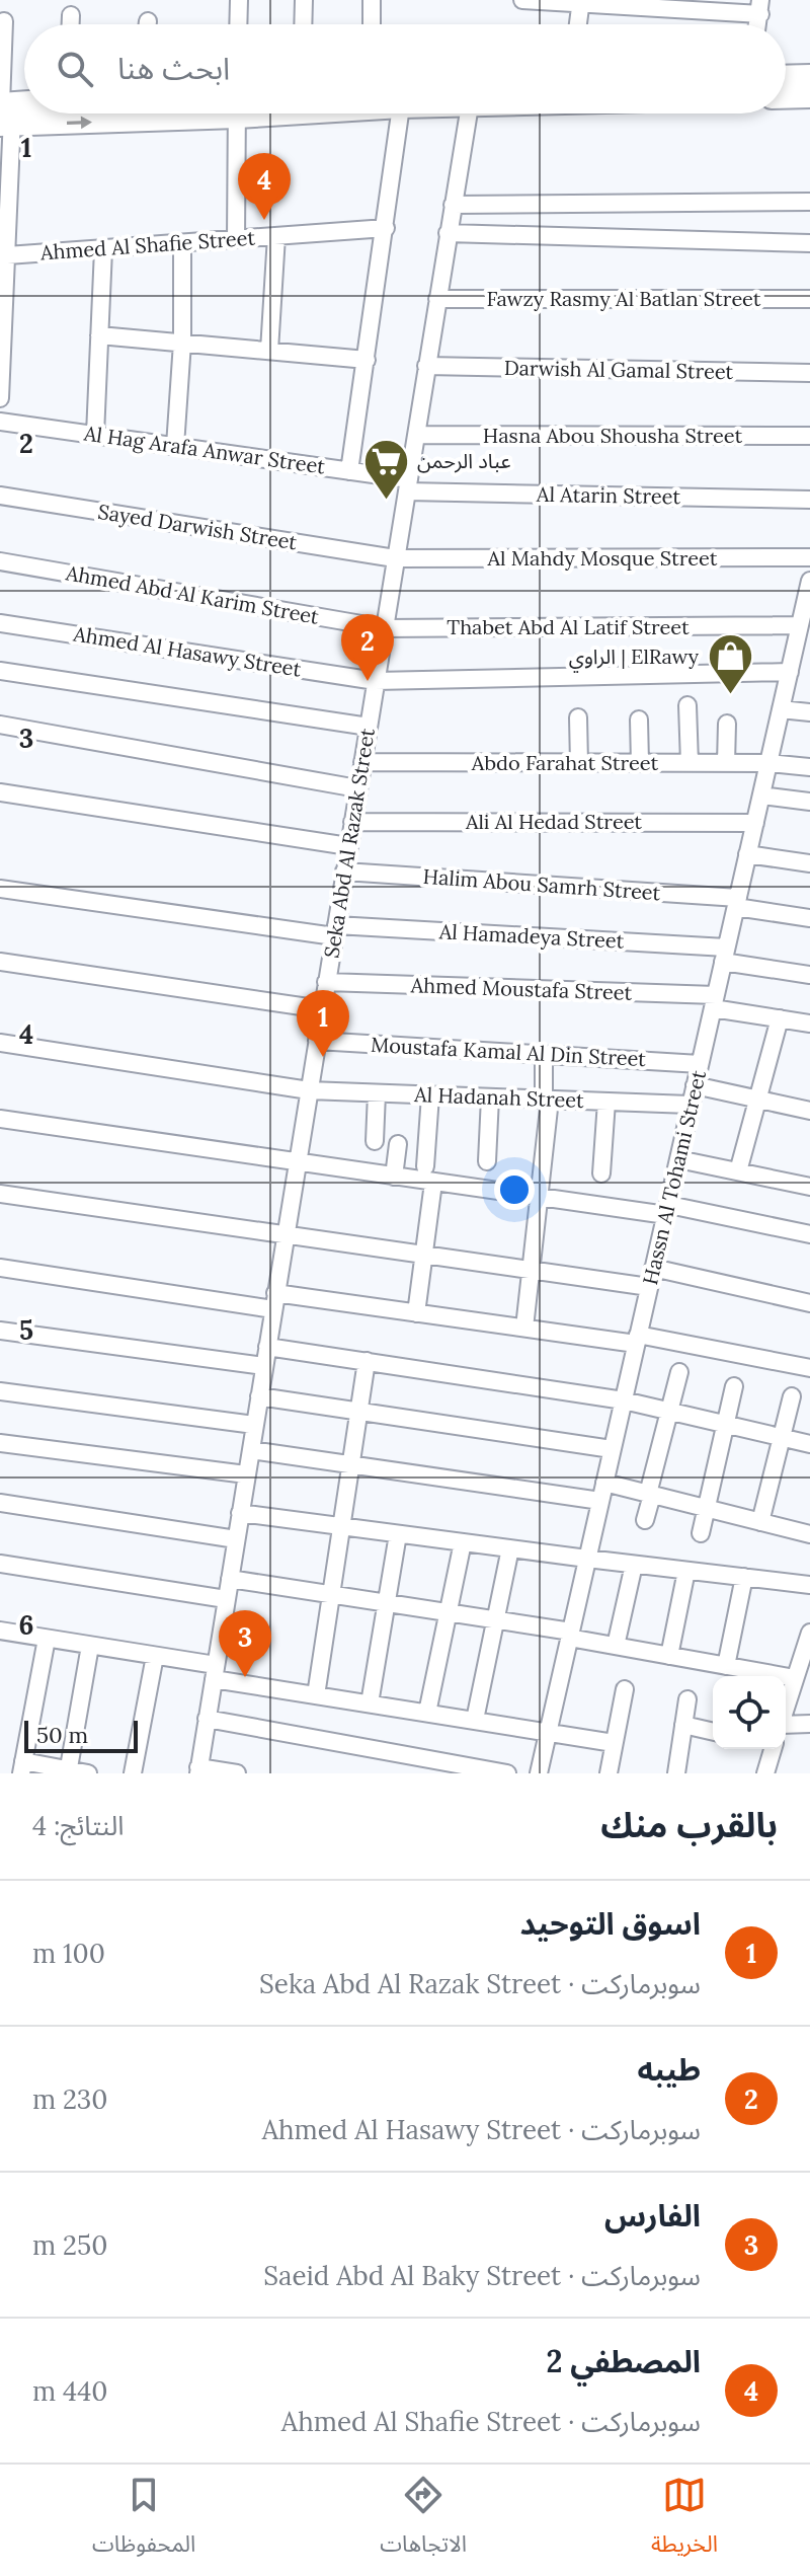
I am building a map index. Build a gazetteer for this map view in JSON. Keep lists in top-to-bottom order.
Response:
{
  "streets": {
    "street": [
      "Ahmed Al Shafie Street",
      "Fawzy Rasmy Al Batlan Street",
      "Darwish Al Gamal Street",
      "Hasna Abou Shousha Street",
      "Al Hag Arafa Anwar Street",
      "Al Atarin Street",
      "Sayed Darwish Street",
      "Al Mahdy Mosque Street",
      "Ahmed Abd Al Karim Street",
      "Thabet Abd Al Latif Street",
      "Ahmed Al Hasawy Street",
      "Abdo Farahat Street",
      "Ali Al Hedad Street",
      "Seka Abd Al Razak Street",
      "Halim Abou Samrh Street",
      "Al Hamadeya Street",
      "Ahmed Moustafa Street",
      "Moustafa Kamal Al Din Street",
      "Al Hadanah Street",
      "Hassn Al Tohami Street"
    ]
  },
  "crossings": [
    ["Fawzy Rasmy Al Batlan Street", "Seka Abd Al Razak Street"],
    ["Darwish Al Gamal Street", "Seka Abd Al Razak Street"],
    ["Hasna Abou Shousha Street", "Seka Abd Al Razak Street"],
    ["Al Hag Arafa Anwar Street", "Al Atarin Street"],
    ["Al Hag Arafa Anwar Street", "Seka Abd Al Razak Street"],
    ["Al Atarin Street", "Seka Abd Al Razak Street"],
    ["Sayed Darwish Street", "Al Mahdy Mosque Street"],
    ["Sayed Darwish Street", "Seka Abd Al Razak Street"],
    ["Al Mahdy Mosque Street", "Seka Abd Al Razak Street"],
    ["Ahmed Abd Al Karim Street", "Thabet Abd Al Latif Street"],
    ["Ahmed Abd Al Karim Street", "Seka Abd Al Razak Street"],
    ["Thabet Abd Al Latif Street", "Seka Abd Al Razak Street"],
    ["Thabet Abd Al Latif Street", "Hassn Al Tohami Street"],
    ["Ahmed Al Hasawy Street", "Seka Abd Al Razak Street"],
    ["Ahmed Al Hasawy Street", "Hassn Al Tohami Street"],
    ["Abdo Farahat Street", "Seka Abd Al Razak Street"],
    ["Abdo Farahat Street", "Hassn Al Tohami Street"],
    ["Ali Al Hedad Street", "Seka Abd Al Razak Street"],
    ["Ali Al Hedad Street", "Hassn Al Tohami Street"],
    ["Seka Abd Al Razak Street", "Halim Abou Samrh Street"],
    ["Seka Abd Al Razak Street", "Al Hamadeya Street"],
    ["Seka Abd Al Razak Street", "Ahmed Moustafa Street"],
    ["Seka Abd Al Razak Street", "Moustafa Kamal Al Din Street"],
    ["Seka Abd Al Razak Street", "Al Hadanah Street"],
    ["Halim Abou Samrh Street", "Hassn Al Tohami Street"],
    ["Al Hamadeya Street", "Hassn Al Tohami Street"],
    ["Ahmed Moustafa Street", "Hassn Al Tohami Street"],
    ["Moustafa Kamal Al Din Street", "Hassn Al Tohami Street"],
    ["Al Hadanah Street", "Hassn Al Tohami Street"]
  ],
  "places": {
    "supermarket": ["عباد الرحمن"],
    "shop": ["الراوي | ElRawy"]
  },
  "scale_bar": "50 m",
  "page": {
    "search": "ابحث هنا",
    "pins": [
      "4",
      "2",
      "1",
      "3"
    ],
    "scale": "50 m",
    "heading": ["بالقرب منك", "النتائج: 4"],
    "list": [
      {
        "mark": "1",
        "name": "اسوق التوحيد",
        "note": "سوبرماركت · Seka Abd Al Razak Street",
        "value": "100 m"
      },
      {
        "mark": "2",
        "name": "طيبه",
        "note": "سوبرماركت · Ahmed Al Hasawy Street",
        "value": "230 m"
      },
      {
        "mark": "3",
        "name": "الفارس",
        "note": "سوبرماركت · Saeid Abd Al Baky Street",
        "value": "250 m"
      },
      {
        "mark": "4",
        "name": "المصطفي 2",
        "note": "سوبرماركت · Ahmed Al Shafie Street",
        "value": "440 m"
      }
    ],
    "nav": ["الخريطة", "الاتجاهات", "المحفوظات"]
  },
  "grid": {
    "rows": [
      "1",
      "2",
      "3",
      "4",
      "5",
      "6"
    ]
  }
}
